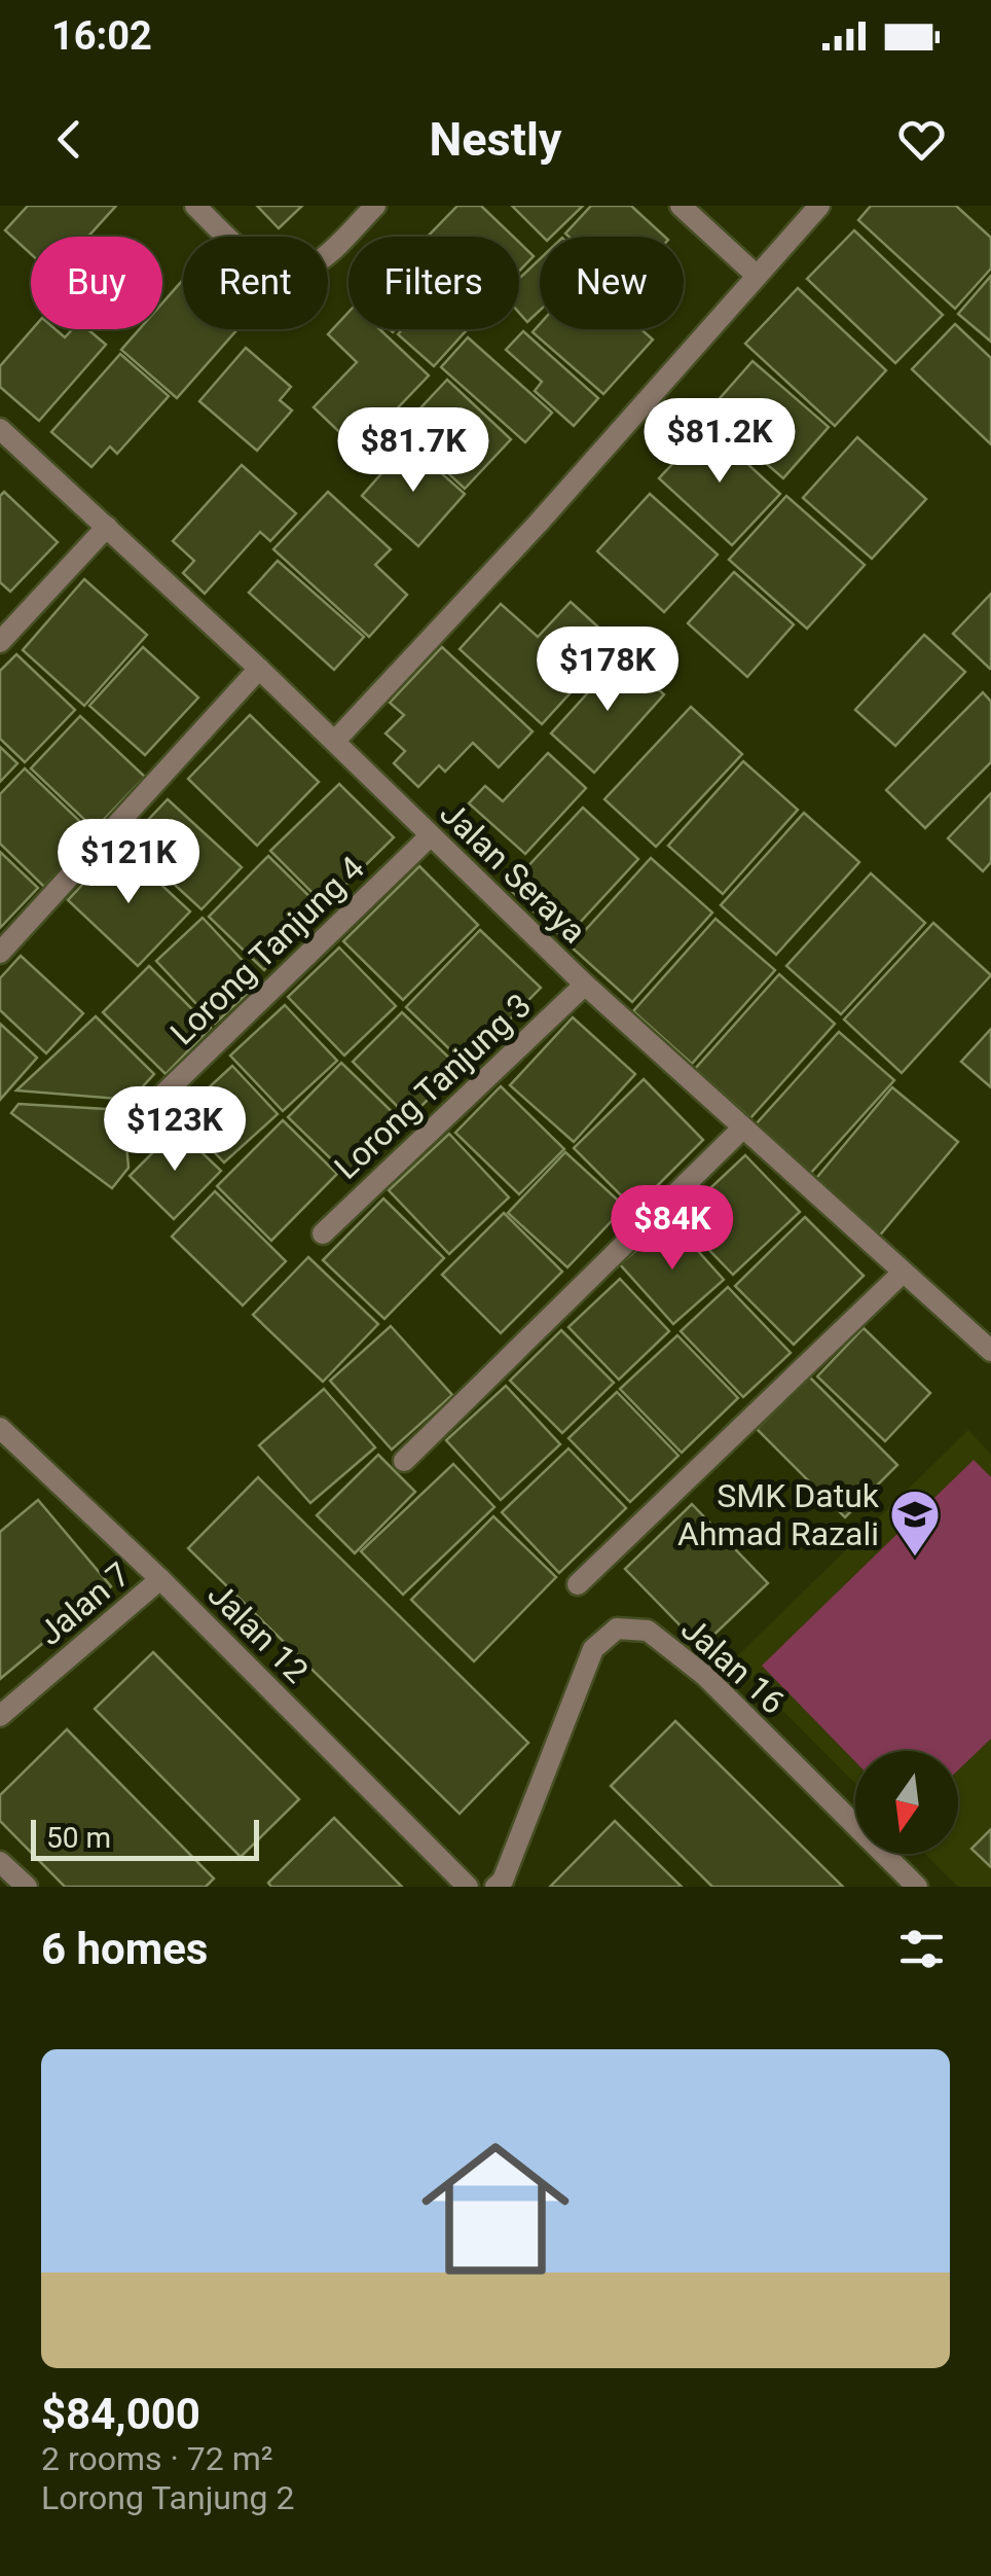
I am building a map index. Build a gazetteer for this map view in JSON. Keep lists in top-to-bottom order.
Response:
{
  "streets": {
    "street": [
      "Jalan Seraya",
      "Lorong Tanjung 4",
      "Lorong Tanjung 3",
      "Jalan 7",
      "Jalan 12",
      "Jalan 16"
    ]
  },
  "crossings": [
    ["Jalan Seraya", "Lorong Tanjung 4"],
    ["Jalan Seraya", "Lorong Tanjung 3"],
    ["Jalan 7", "Jalan 12"]
  ],
  "places": {
    "school or university": ["SMK Datuk Ahmad Razali"]
  },
  "scale_bar": "50 m",
  "north": "bottom",
  "page": {
    "status": "16:02",
    "header": "Nestly",
    "chip": [
      "Buy",
      "Rent",
      "Filters",
      "New"
    ],
    "price": [
      "$81.2K",
      "$81.7K",
      "$178K",
      "$121K",
      "$123K",
      "$84K"
    ],
    "scale": "50 m",
    "heading": "6 homes",
    "list": [
      {
        "name": "$84,000",
        "note": "2 rooms · 72 m² · Lorong Tanjung 2"
      }
    ]
  }
}
